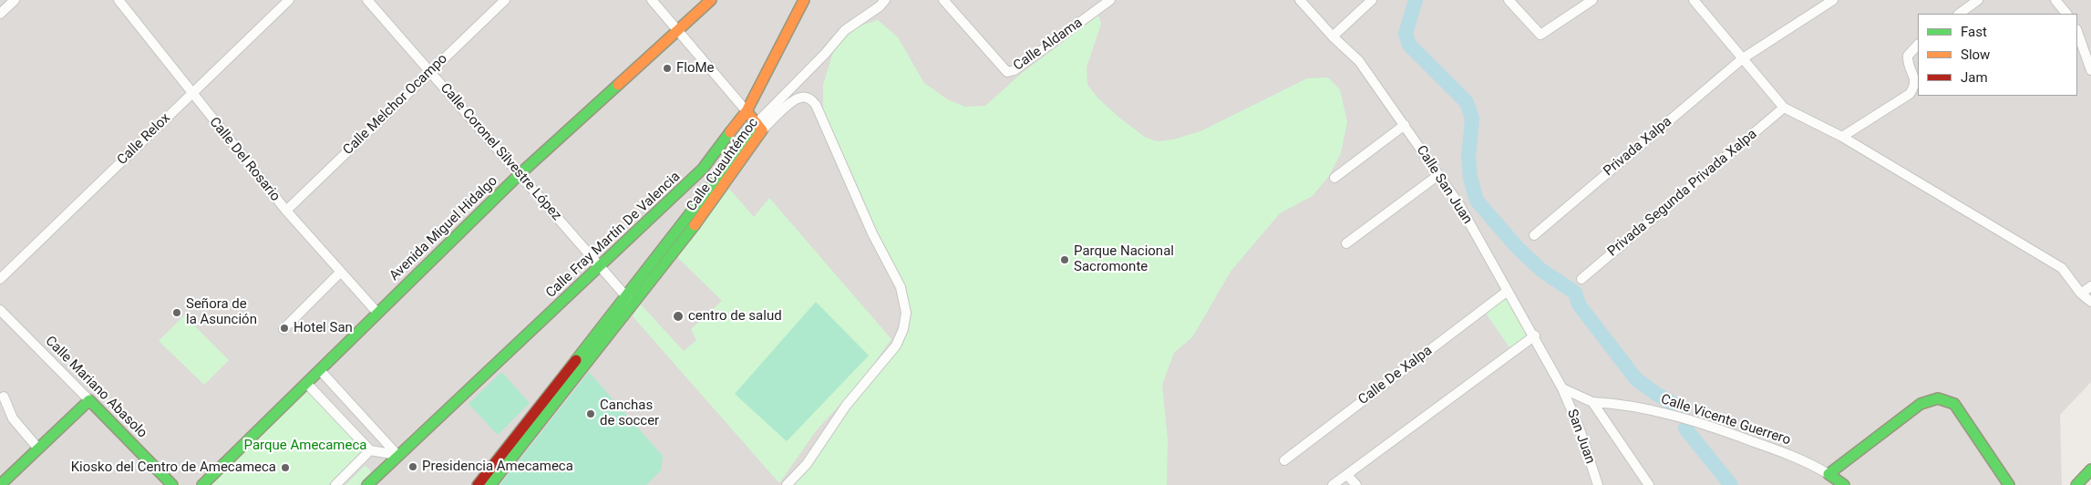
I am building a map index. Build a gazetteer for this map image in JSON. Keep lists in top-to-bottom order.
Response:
{
  "streets": {
    "main road": [
      "Calle Cuauhtémoc",
      "Avenida Miguel Hidalgo",
      "Calle Fray Martín De Valencia",
      "Calle Mariano Abasolo",
      "Calle Vicente Guerrero"
    ],
    "street": [
      "Calle Aldama",
      "Calle Melchor Ocampo",
      "Calle Relox",
      "Privada Xalpa",
      "Calle Coronel Silvestre López",
      "Calle Del Rosario",
      "Calle San Juan",
      "Privada Segunda Privada Xalpa",
      "Calle De Xalpa",
      "San Juan"
    ]
  },
  "crossings": [
    ["Calle Melchor Ocampo", "Calle Coronel Silvestre López"],
    ["Calle Melchor Ocampo", "Calle Del Rosario"],
    ["Calle Relox", "Calle Del Rosario"],
    ["Calle Coronel Silvestre López", "Calle Cuauhtémoc"],
    ["Calle Coronel Silvestre López", "Avenida Miguel Hidalgo"],
    ["Calle Coronel Silvestre López", "Calle Fray Martín De Valencia"],
    ["Calle Del Rosario", "Avenida Miguel Hidalgo"],
    ["Calle San Juan", "Calle De Xalpa"],
    ["Calle San Juan", "San Juan"]
  ],
  "parks": ["Parque Amecameca"],
  "places": [
    "FloMe",
    "Parque Nacional Sacromonte",
    "Señora de la Asunción",
    "centro de salud",
    "Hotel San",
    "Canchas de soccer",
    "Presidencia Amecameca",
    "Kiosko del Centro de Amecameca"
  ],
  "legend": ["Fast", "Slow", "Jam"]
}
